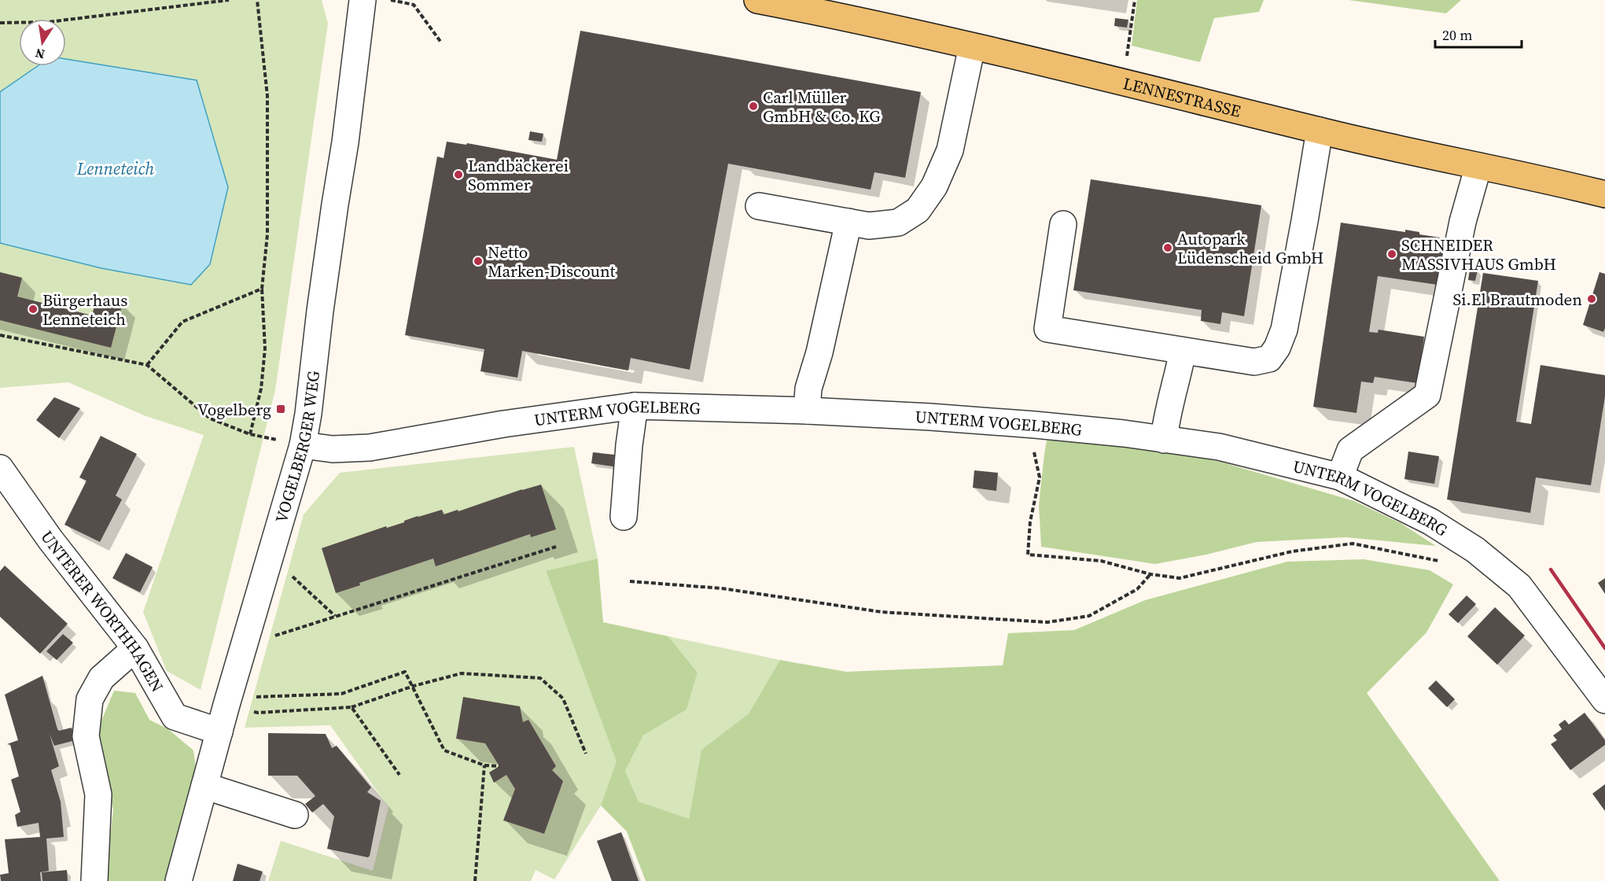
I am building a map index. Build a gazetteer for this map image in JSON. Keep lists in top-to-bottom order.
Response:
{
  "streets": {
    "main road": ["LENNESTRASSE"],
    "street": ["UNTERM VOGELBERG", "VOGELBERGER WEG", "UNTERER WORTHHAGEN"]
  },
  "crossings": [
    ["UNTERM VOGELBERG", "VOGELBERGER WEG"],
    ["VOGELBERGER WEG", "UNTERER WORTHHAGEN"]
  ],
  "water": ["Lenneteich"],
  "places": {
    "other": [
      "Carl Müller GmbH & Co. KG",
      "Landbäckerei Sommer",
      "Autopark Lüdenscheid GmbH",
      "SCHNEIDER MASSIVHAUS GmbH",
      "Netto Marken-Discount",
      "Si.El Brautmoden",
      "Bürgerhaus Lenneteich"
    ],
    "transit": ["Vogelberg"]
  },
  "scale_bar": "20 m",
  "north": "bottom"
}
